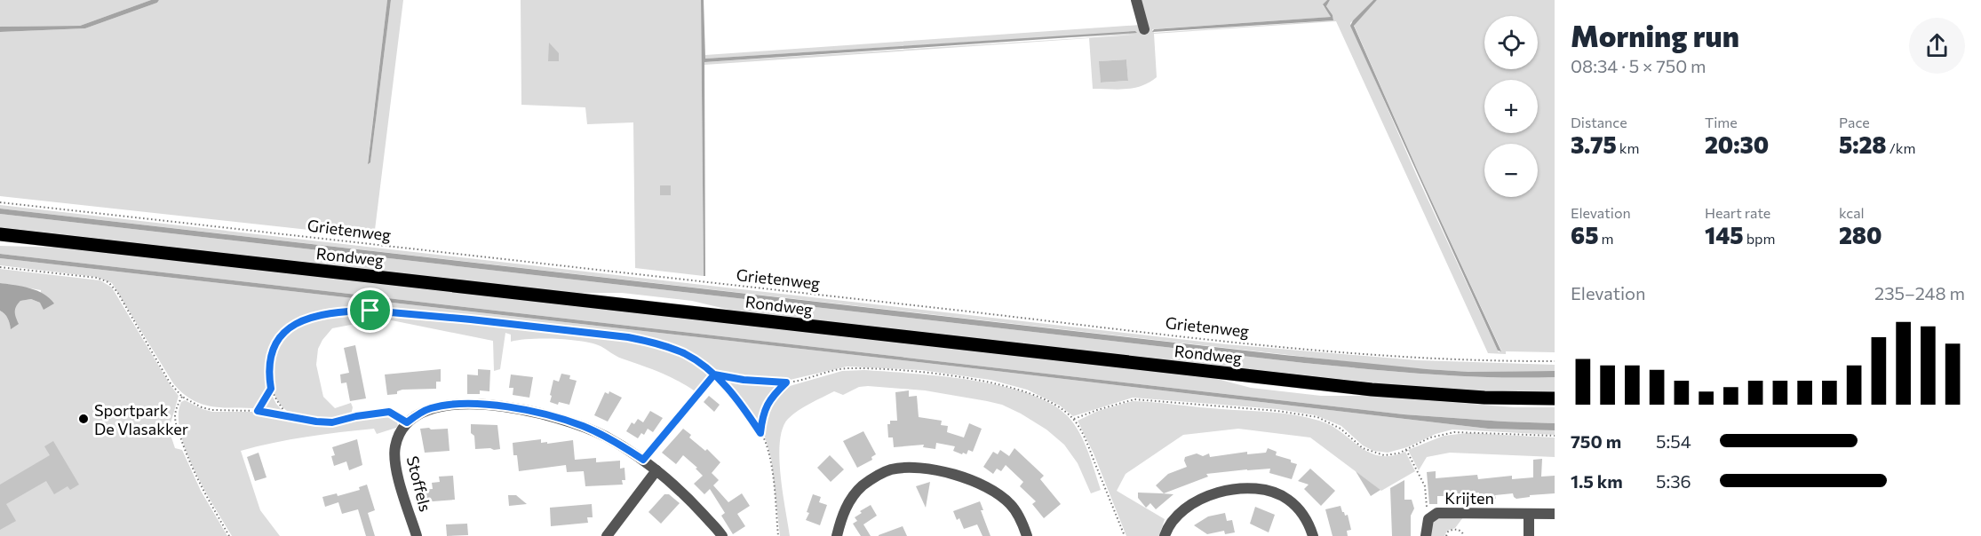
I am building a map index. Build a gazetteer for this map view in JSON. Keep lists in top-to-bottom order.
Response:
{
  "streets": {
    "main road": ["Rondweg"],
    "street": ["Stoffels", "Krijten"],
    "path": ["Grietenweg"]
  },
  "places": ["Sportpark De Vlasakker"],
  "page": {
    "heading": ["Morning run", "08:34 · 5 × 750 m"],
    "map_buttons": ["+", "−"],
    "stats": [
      ["Distance", "3.75 km"],
      ["Time", "20:30"],
      ["Pace", "5:28 /km"],
      ["Elevation", "65 m"],
      ["Heart rate", "145 bpm"],
      ["kcal", "280"]
    ],
    "chart": ["Elevation", "235–248 m"],
    "list": [
      {
        "name": "750 m",
        "note": "5:54"
      },
      {
        "name": "1.5 km",
        "note": "5:36"
      }
    ]
  }
}
